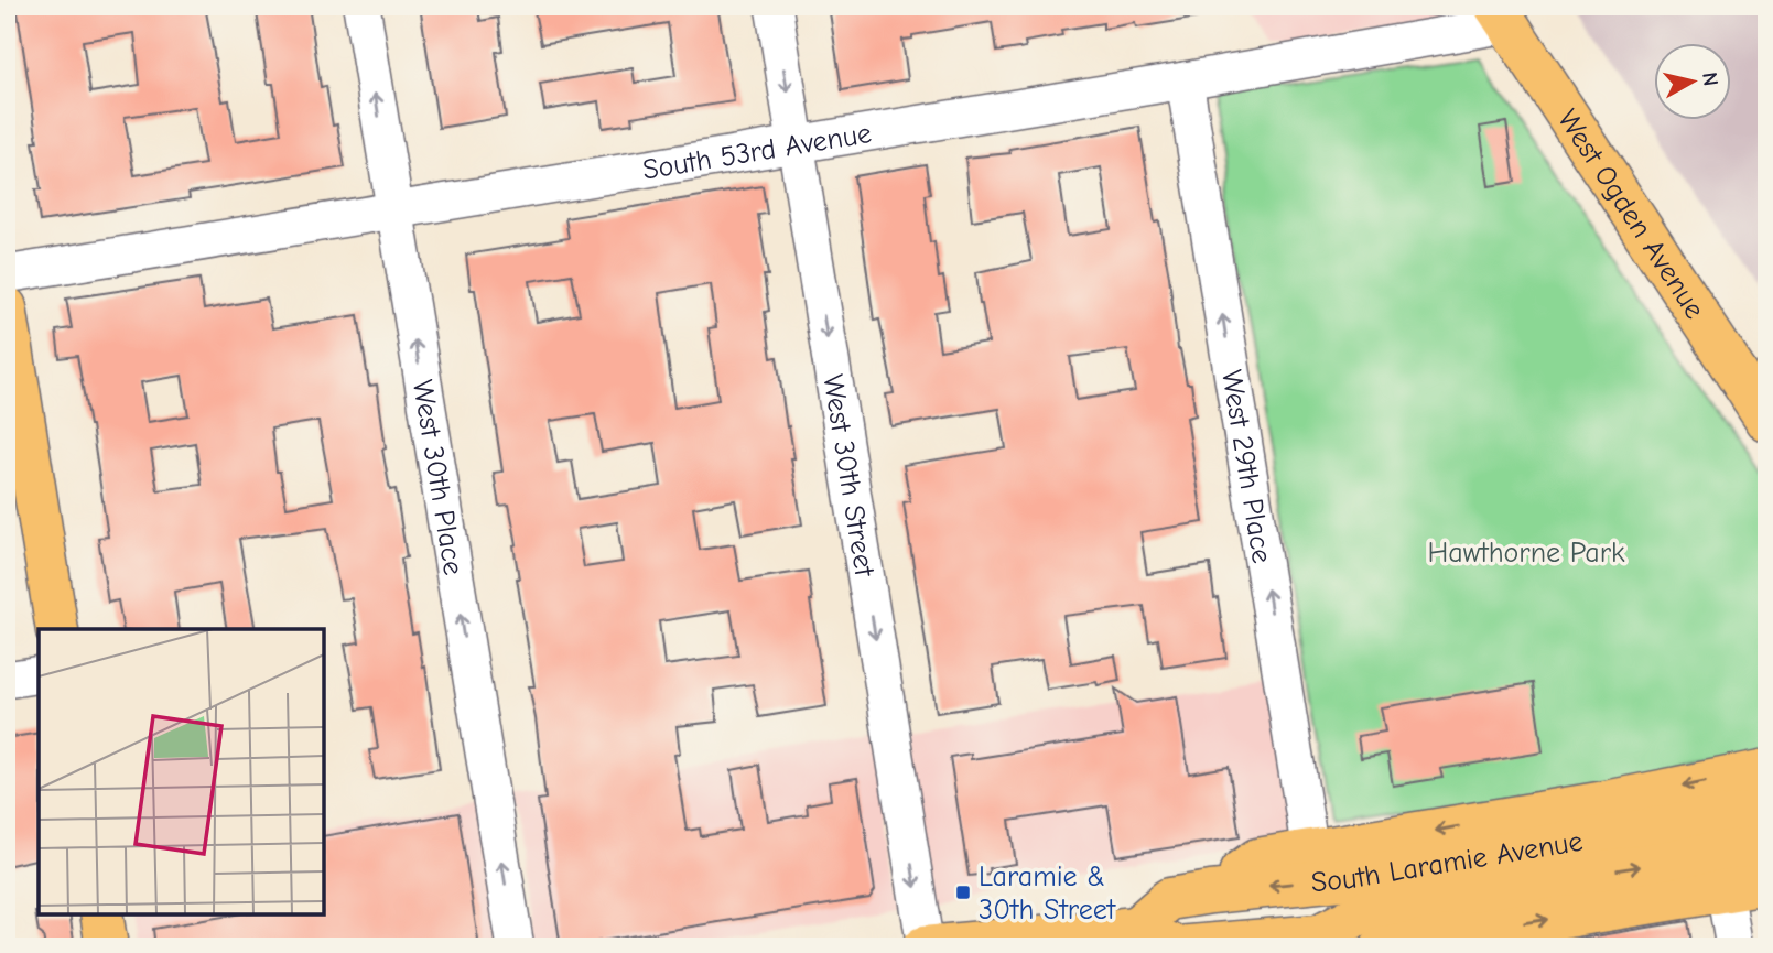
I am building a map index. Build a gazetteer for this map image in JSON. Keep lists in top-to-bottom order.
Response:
{
  "streets": {
    "main road": ["West Ogden Avenue", "South Laramie Avenue"],
    "street": [
      "South 53rd Avenue",
      "West 29th Place",
      "West 30th Place",
      "West 30th Street"
    ]
  },
  "crossings": [
    ["South 53rd Avenue", "West Ogden Avenue"],
    ["South 53rd Avenue", "West 29th Place"],
    ["South 53rd Avenue", "West 30th Place"],
    ["South 53rd Avenue", "West 30th Street"]
  ],
  "one_way": ["West 29th Place", "West 30th Place", "West 30th Street"],
  "parks": ["Hawthorne Park"],
  "places": {
    "transit": ["Laramie & 30th Street"]
  },
  "north": "right"
}
